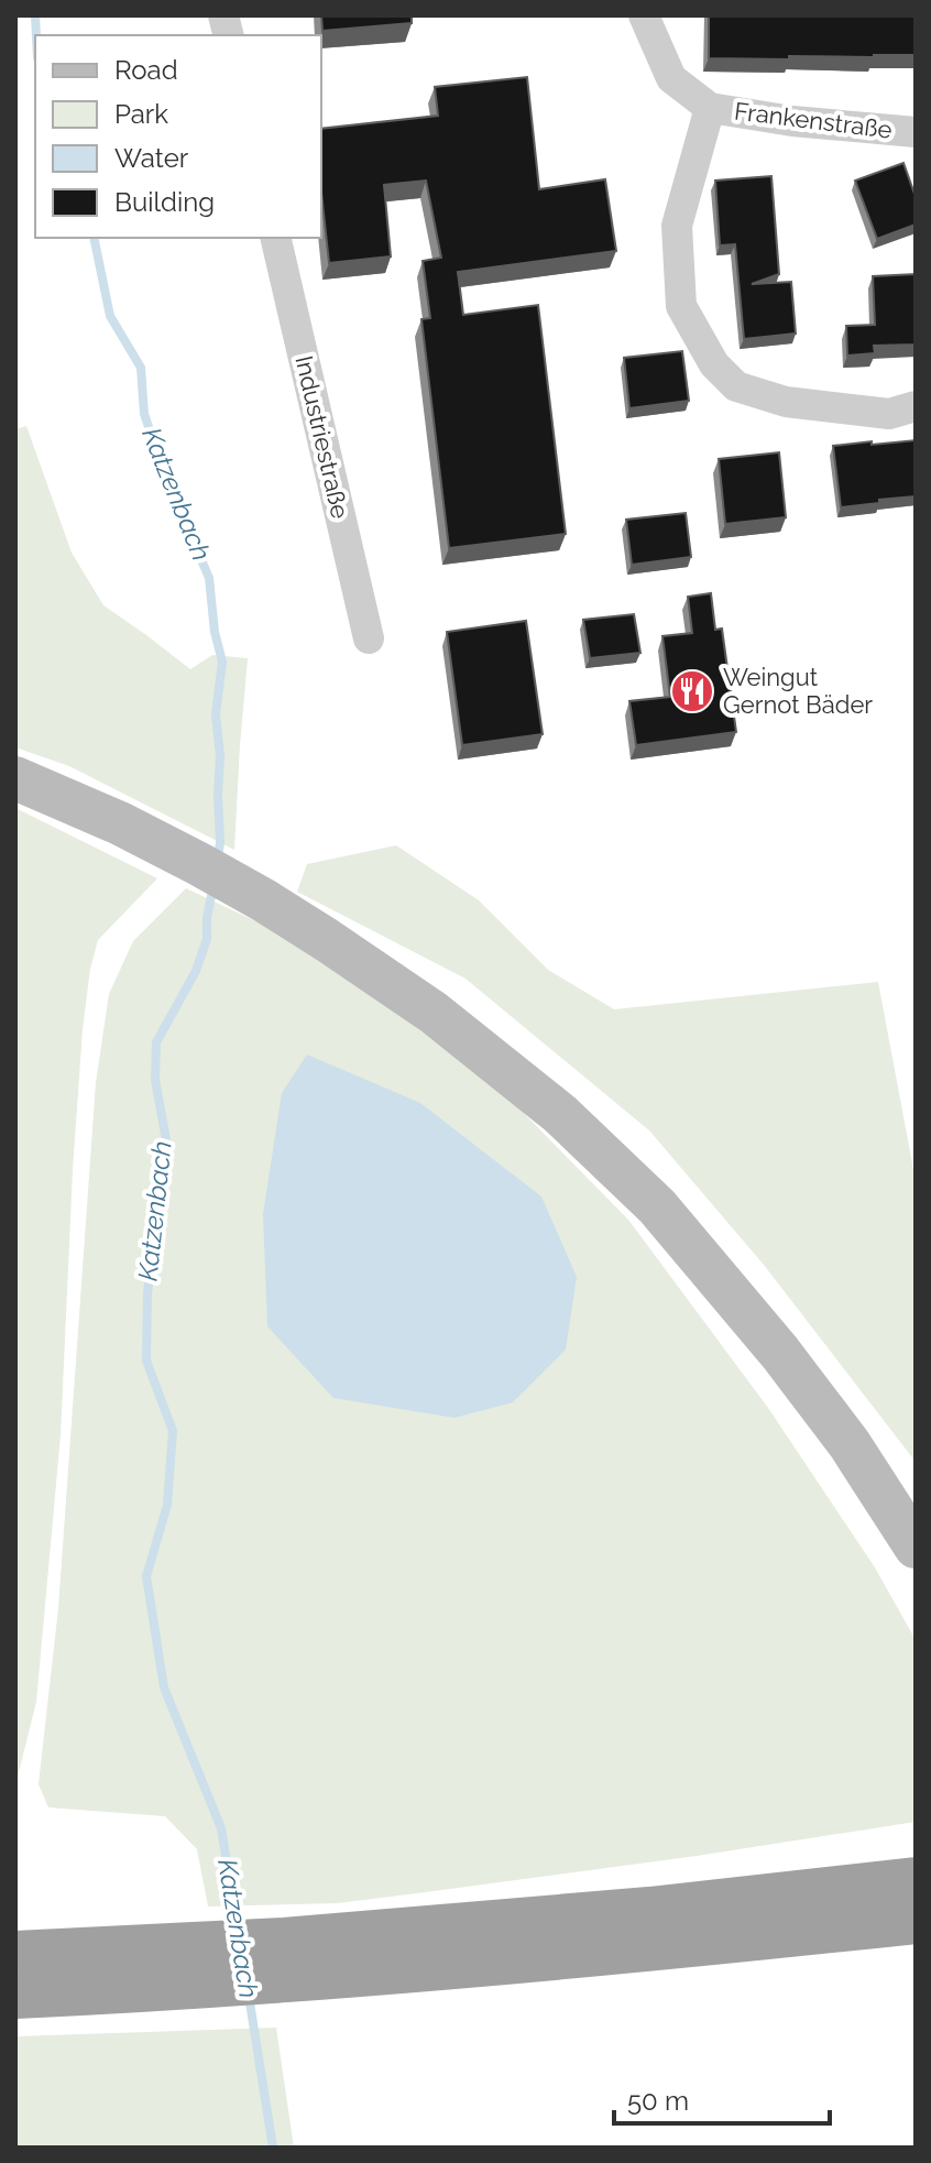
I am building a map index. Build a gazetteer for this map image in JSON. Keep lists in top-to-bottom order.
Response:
{
  "streets": {
    "street": ["Frankenstraße", "Industriestraße"]
  },
  "water": ["Katzenbach"],
  "places": {
    "restaurant": ["Weingut Gernot Bäder"]
  },
  "legend": [
    "Road",
    "Park",
    "Water",
    "Building"
  ],
  "scale_bar": "50 m"
}
